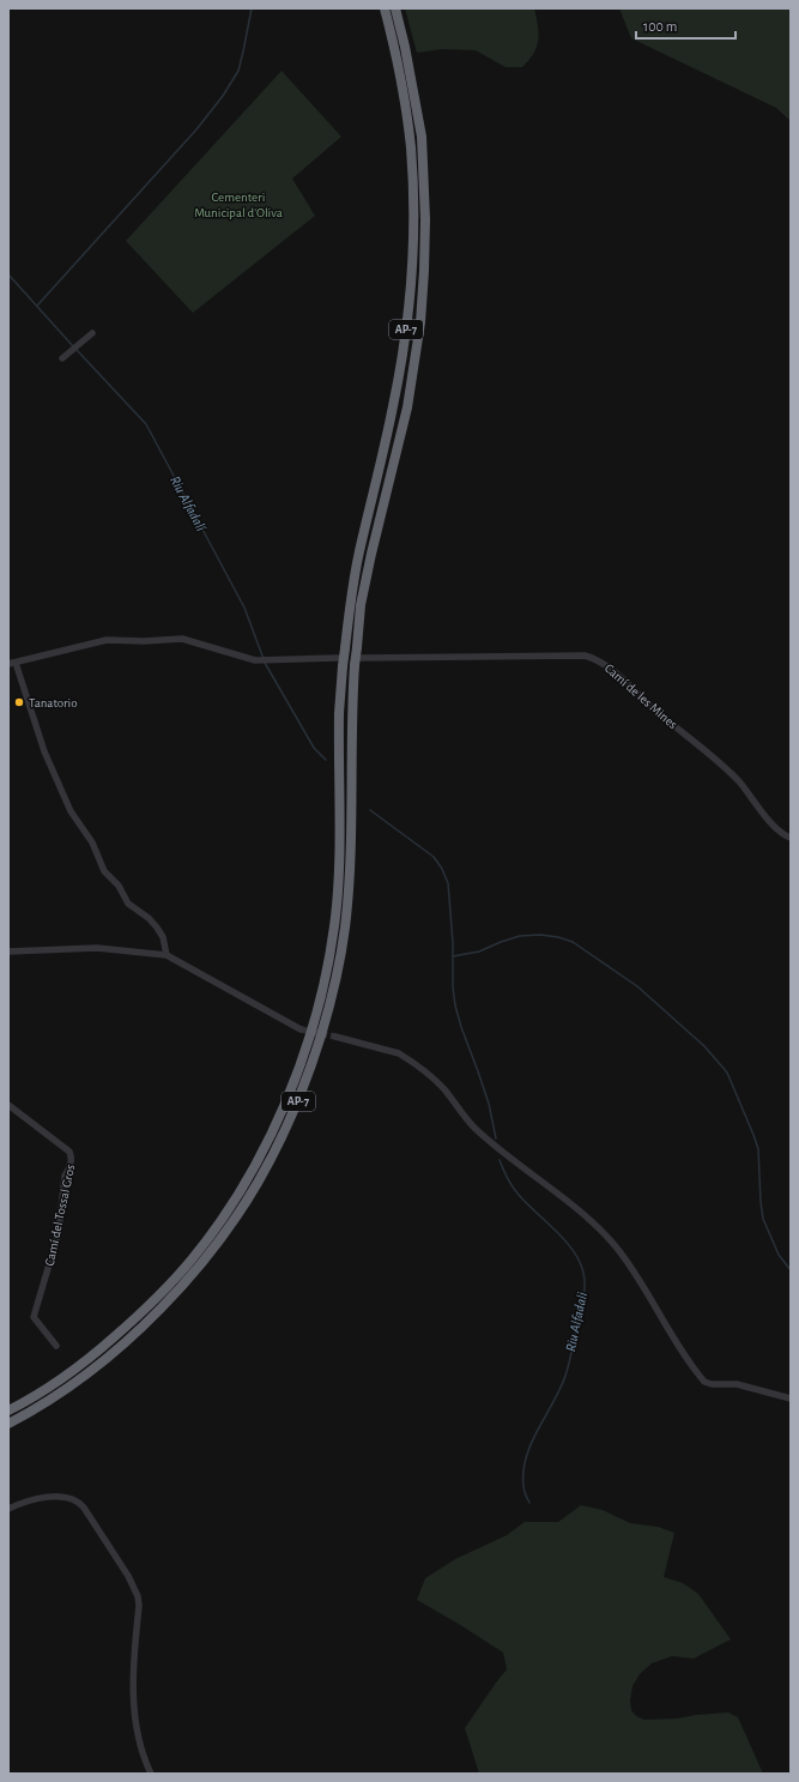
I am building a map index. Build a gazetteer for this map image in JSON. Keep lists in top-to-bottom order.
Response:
{
  "streets": {
    "highway": ["AP-7"],
    "street": ["Camí de les Mines", "Camí del Tossal Gros"]
  },
  "crossings": [
    ["AP-7", "Camí de les Mines"]
  ],
  "water": ["Riu Alfadalí", "Riu Alfadali"],
  "parks": ["Cementeri Municipal d'Oliva"],
  "places": ["Tanatorio"],
  "scale_bar": "100 m"
}
